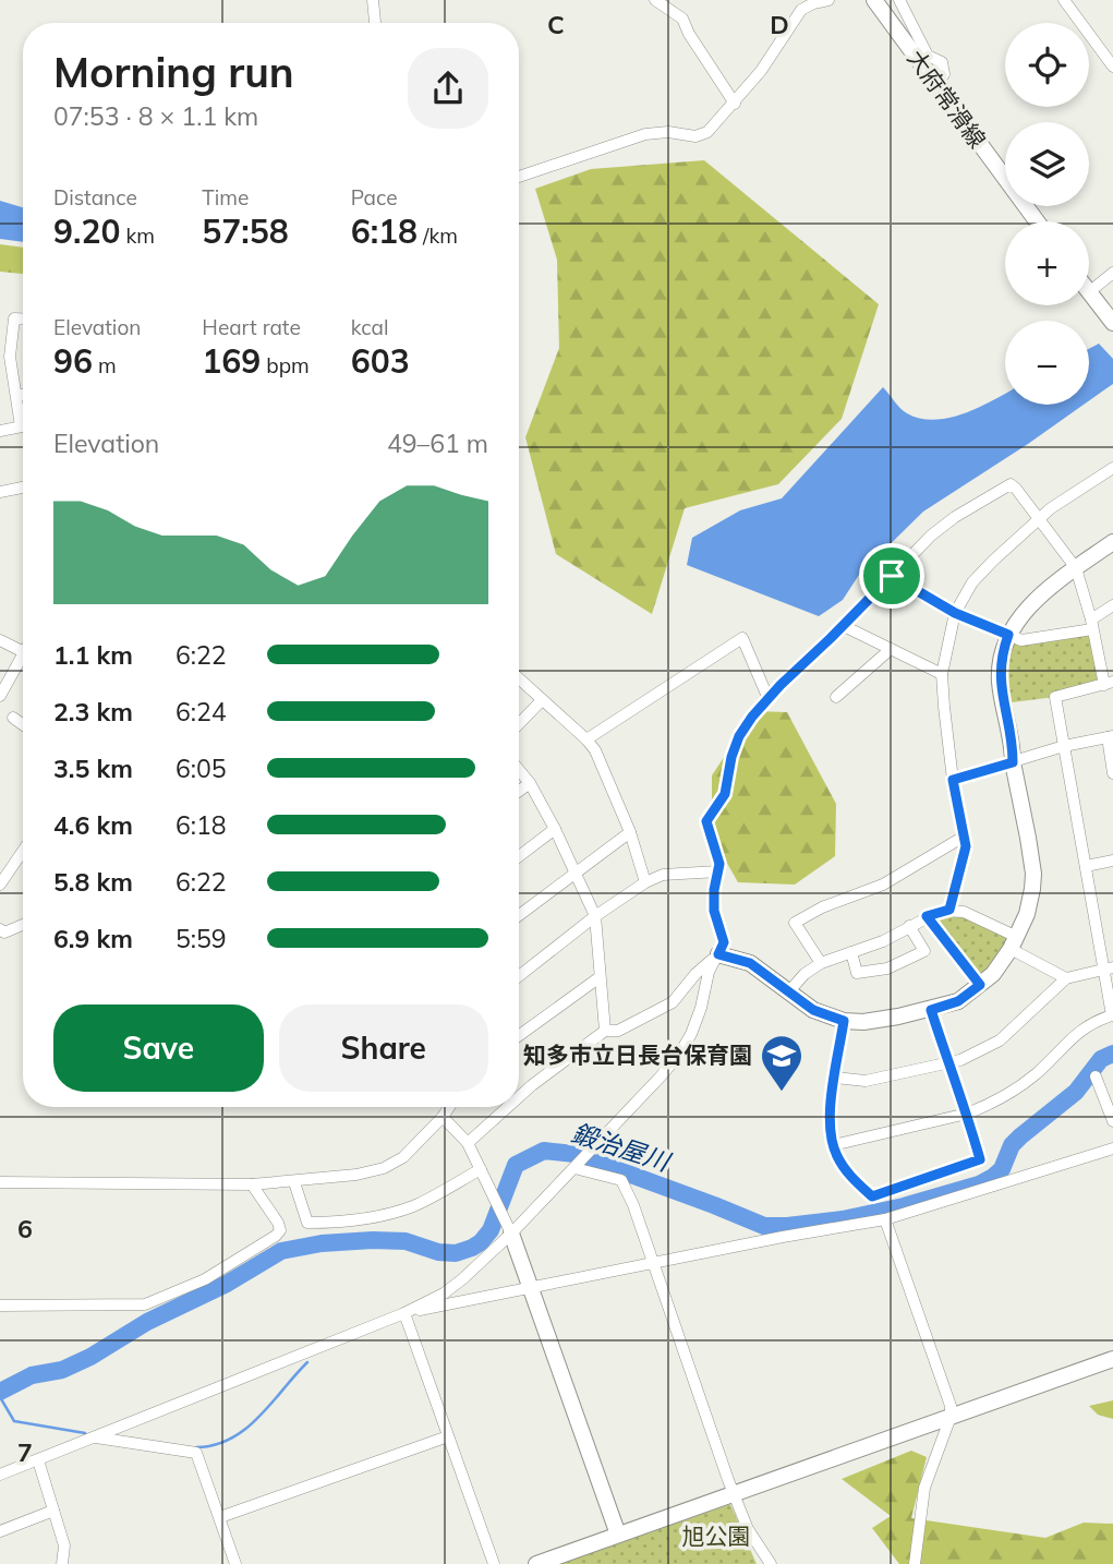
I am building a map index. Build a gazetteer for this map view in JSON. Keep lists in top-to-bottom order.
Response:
{
  "streets": {
    "street": ["大府常滑線"]
  },
  "water": ["鍛治屋川"],
  "parks": ["旭公園"],
  "places": {
    "school or university": ["知多市立日長台保育園"]
  },
  "page": {
    "map_buttons": ["+", "−"],
    "heading": ["Morning run", "07:53 · 8 × 1.1 km"],
    "stats": [
      ["Distance", "9.20 km"],
      ["Time", "57:58"],
      ["Pace", "6:18 /km"],
      ["Elevation", "96 m"],
      ["Heart rate", "169 bpm"],
      ["kcal", "603"]
    ],
    "chart": ["Elevation", "49–61 m"],
    "list": [
      {
        "name": "1.1 km",
        "note": "6:22"
      },
      {
        "name": "2.3 km",
        "note": "6:24"
      },
      {
        "name": "3.5 km",
        "note": "6:05"
      },
      {
        "name": "4.6 km",
        "note": "6:18"
      },
      {
        "name": "5.8 km",
        "note": "6:22"
      },
      {
        "name": "6.9 km",
        "note": "5:59"
      }
    ],
    "buttons": ["Save", "Share"]
  },
  "grid": {
    "columns": ["C", "D"],
    "rows": ["6", "7"]
  }
}
